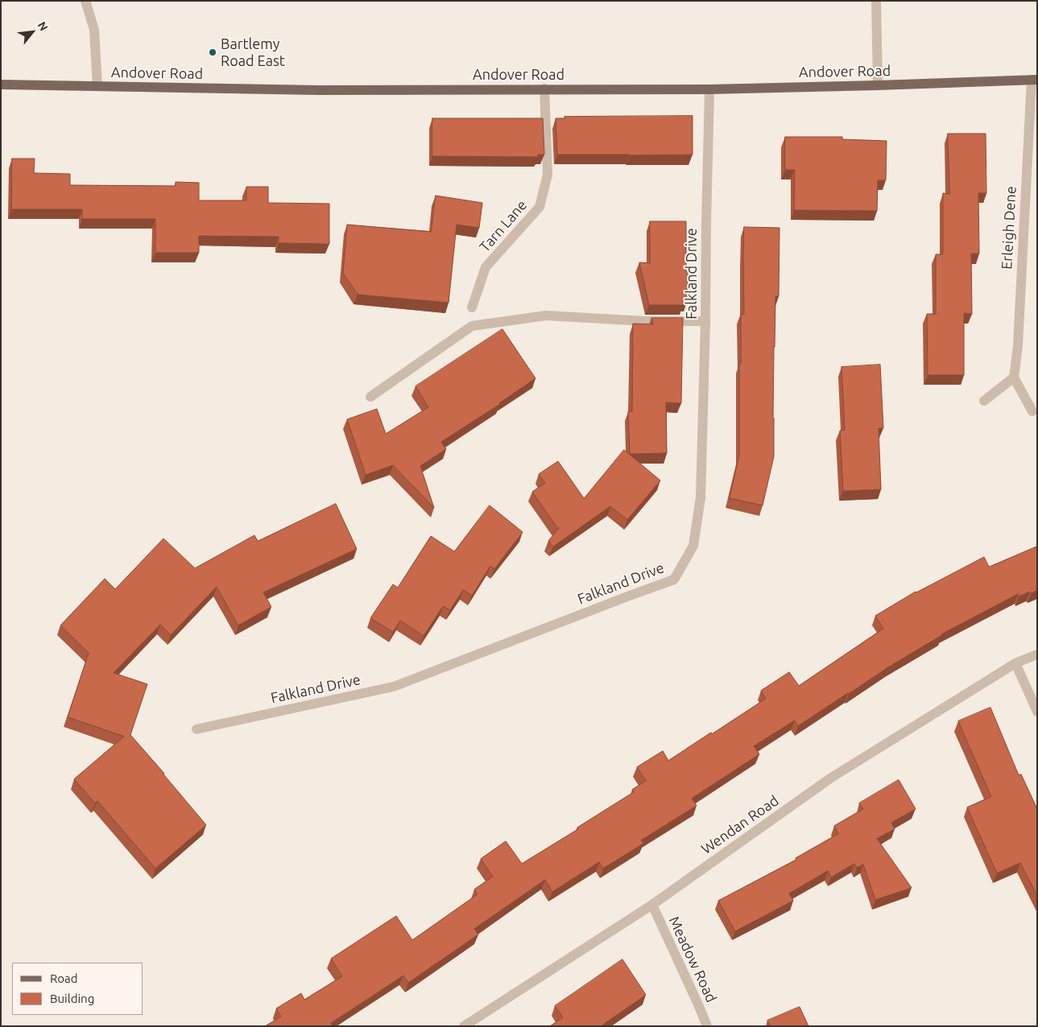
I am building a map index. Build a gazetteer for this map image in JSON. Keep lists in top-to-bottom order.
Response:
{
  "streets": {
    "main road": ["Andover Road"],
    "street": [
      "Tarn Lane",
      "Erleigh Dene",
      "Falkland Drive",
      "Wendan Road",
      "Meadow Road"
    ]
  },
  "crossings": [
    ["Andover Road", "Tarn Lane"],
    ["Andover Road", "Erleigh Dene"],
    ["Andover Road", "Falkland Drive"],
    ["Wendan Road", "Meadow Road"]
  ],
  "places": ["Bartlemy Road East"],
  "legend": ["Road", "Building"],
  "north": "top right"
}
